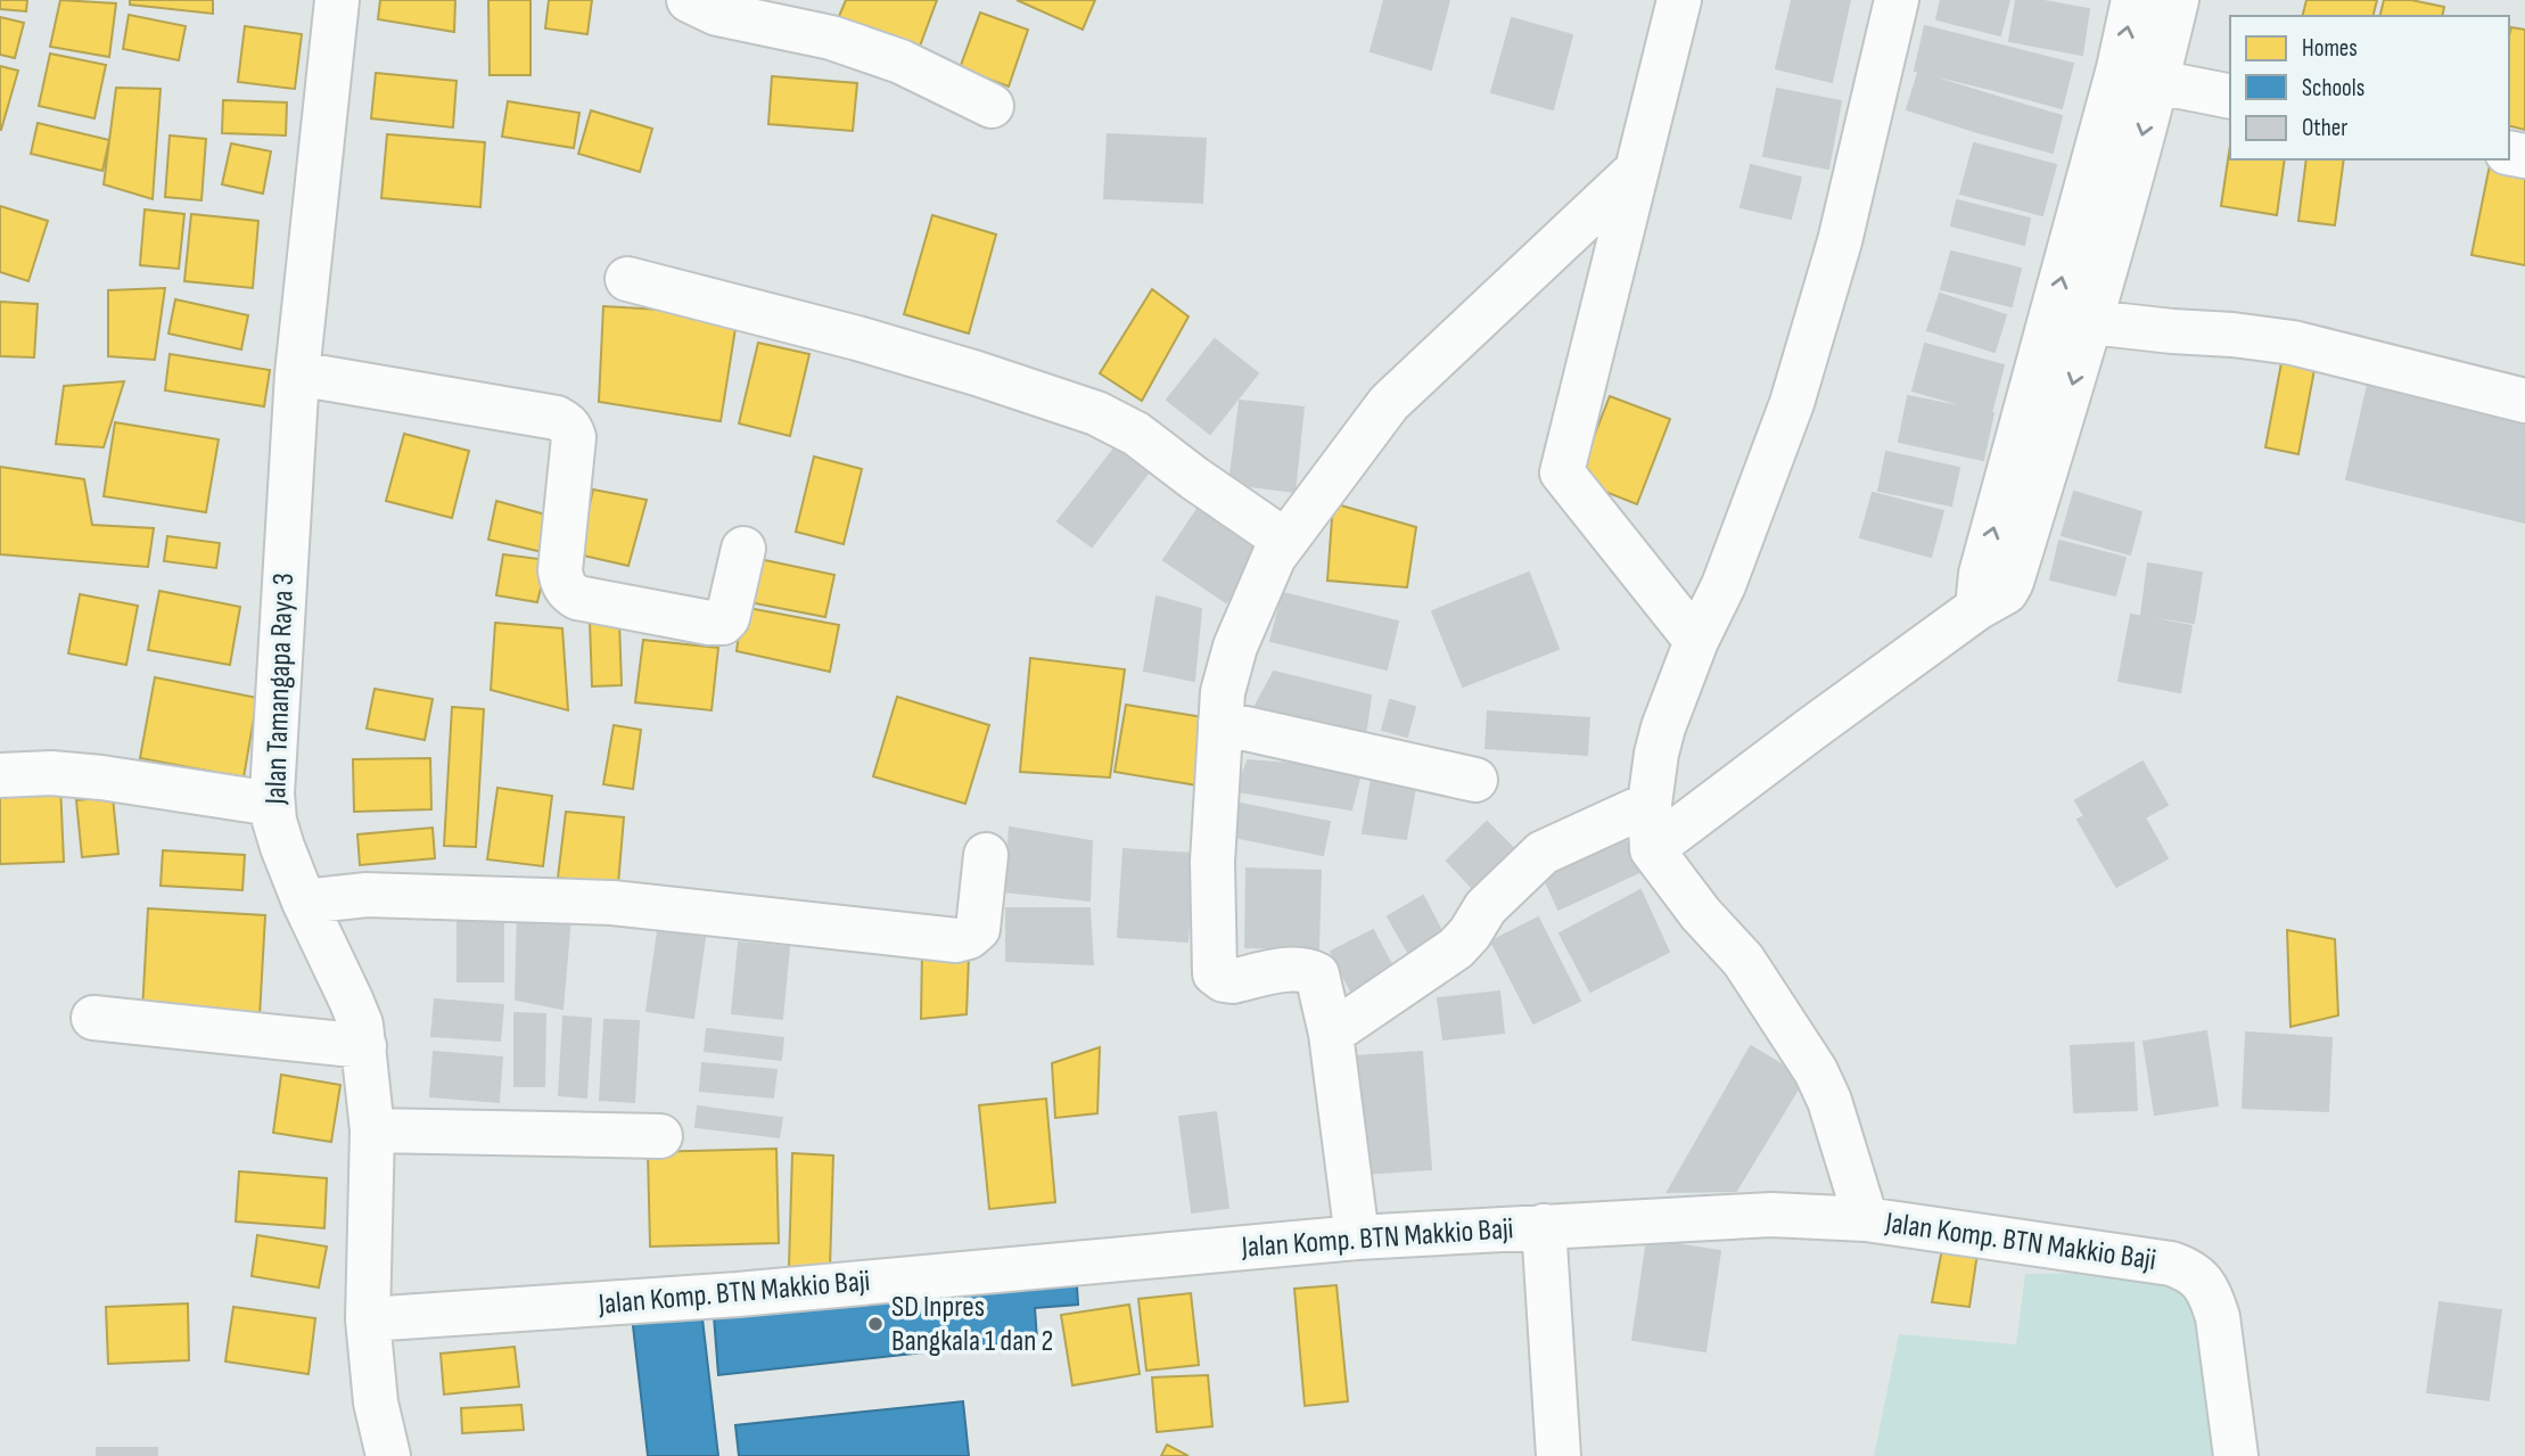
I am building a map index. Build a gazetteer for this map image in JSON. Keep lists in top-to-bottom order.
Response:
{
  "streets": {
    "street": ["Jalan Tamangapa Raya 3", "Jalan Komp. BTN Makkio Baji"]
  },
  "crossings": [
    ["Jalan Tamangapa Raya 3", "Jalan Komp. BTN Makkio Baji"]
  ],
  "places": ["SD Inpres Bangkala 1 dan 2"],
  "legend": ["Homes", "Schools", "Other"]
}
